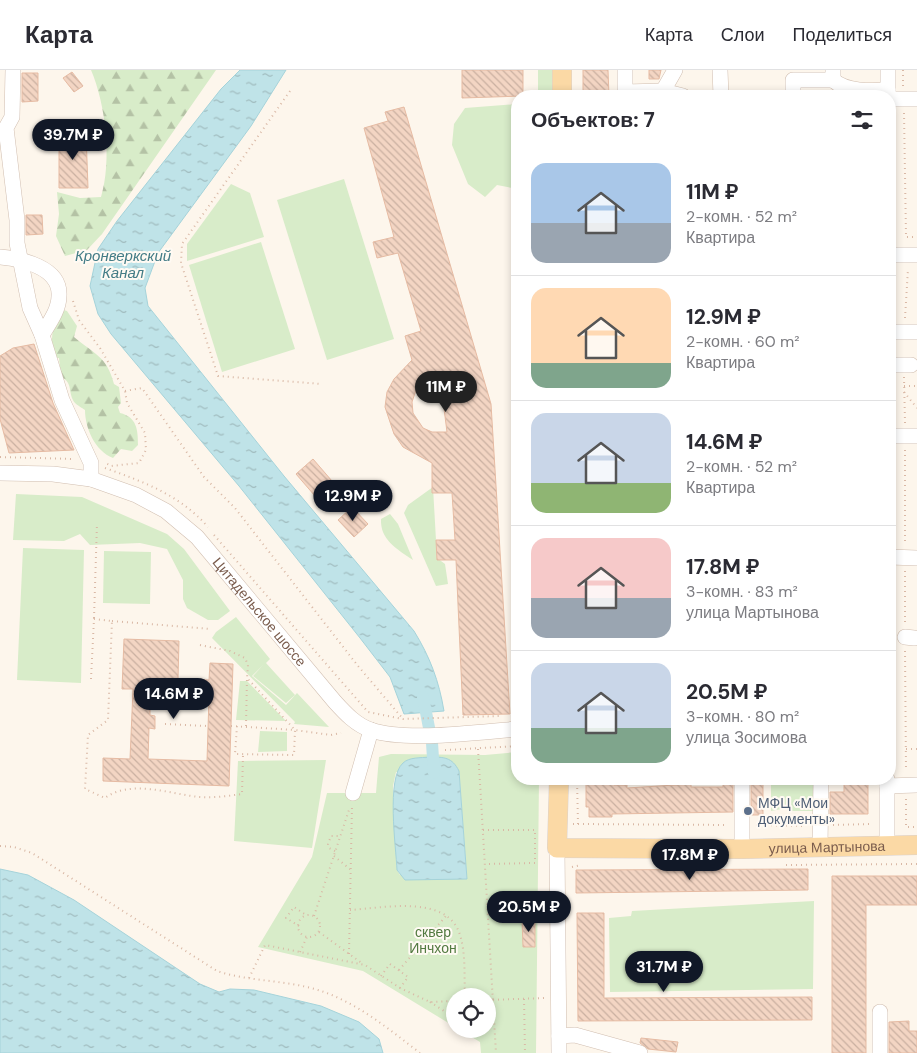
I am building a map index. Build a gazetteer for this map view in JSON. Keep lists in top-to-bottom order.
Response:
{
  "streets": {
    "main road": ["улица Мартынова"],
    "street": ["Цитадельское шоссе"]
  },
  "water": ["Кронверкский Канал"],
  "parks": ["сквер Инчхон"],
  "places": ["МФЦ «Мои документы»"],
  "page": {
    "header": "Карта",
    "nav": ["Карта", "Слои", "Поделиться"],
    "heading": "Объектов: 7",
    "price": [
      "39.7M ₽",
      "11M ₽",
      "12.9M ₽",
      "14.6M ₽",
      "17.8M ₽",
      "20.5M ₽",
      "31.7M ₽"
    ],
    "list": [
      {
        "name": "11M ₽",
        "note": "2-комн. · 52 m² · Квартира"
      },
      {
        "name": "12.9M ₽",
        "note": "2-комн. · 60 m² · Квартира"
      },
      {
        "name": "14.6M ₽",
        "note": "2-комн. · 52 m² · Квартира"
      },
      {
        "name": "17.8M ₽",
        "note": "3-комн. · 83 m² · улица Мартынова"
      },
      {
        "name": "20.5M ₽",
        "note": "3-комн. · 80 m² · улица Зосимова"
      }
    ]
  }
}
